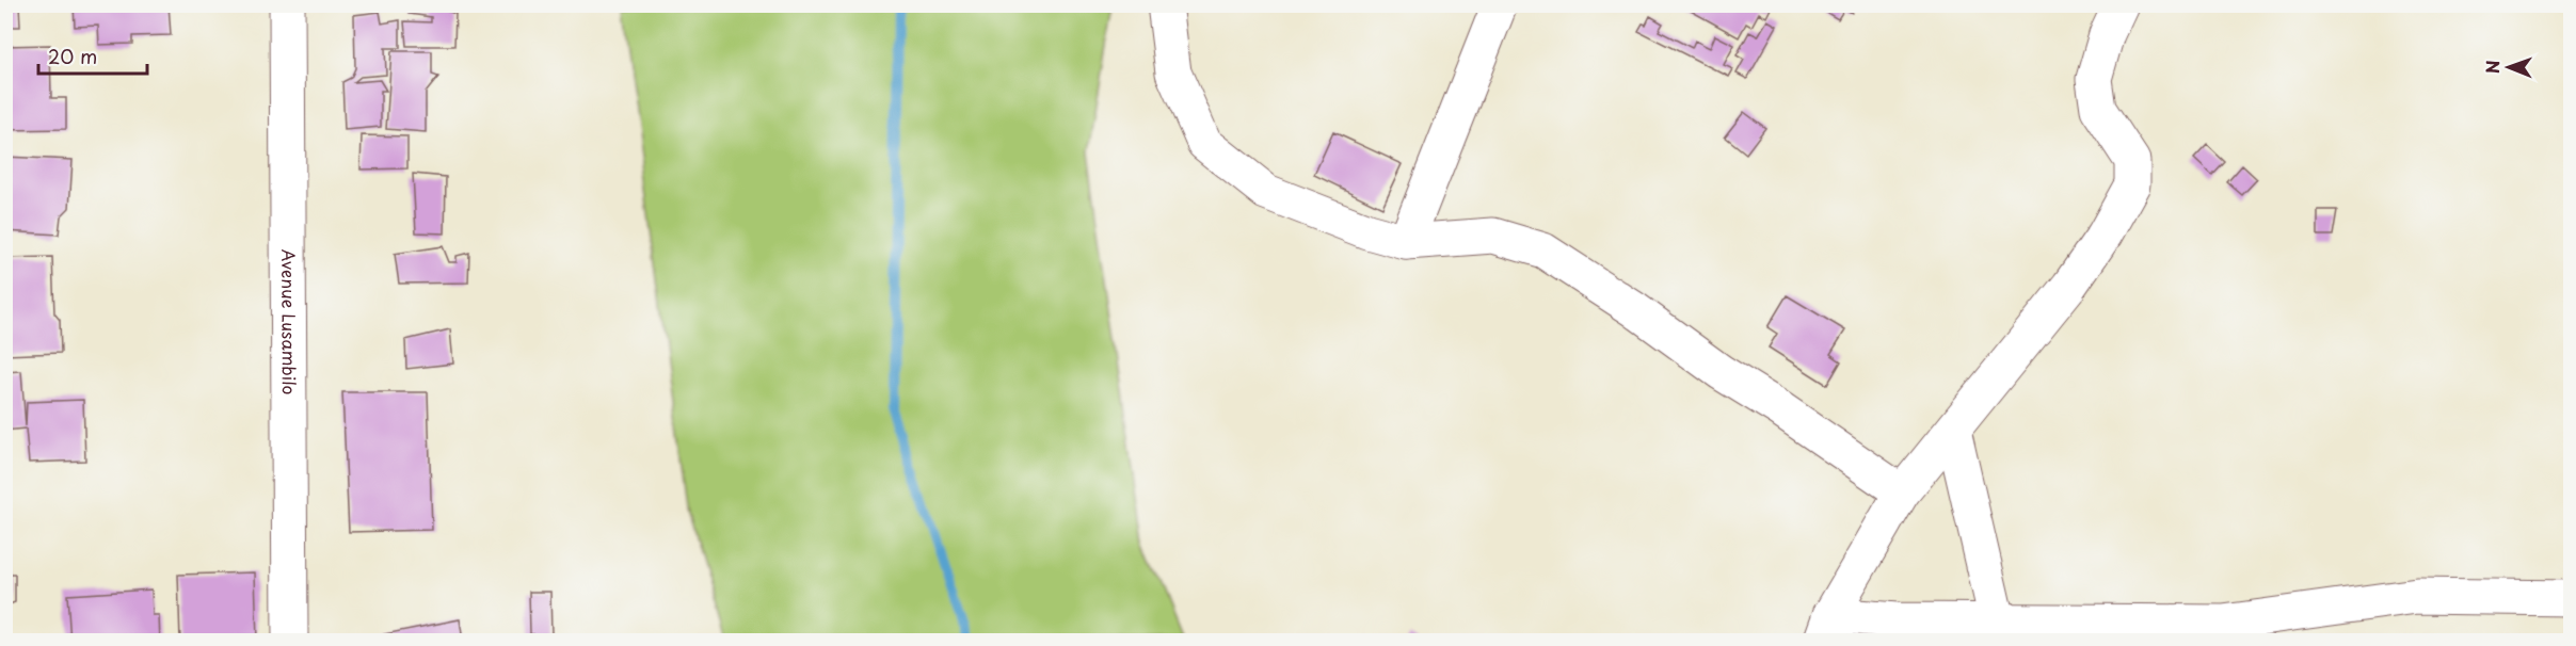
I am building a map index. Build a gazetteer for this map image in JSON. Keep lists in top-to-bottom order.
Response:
{
  "streets": {
    "street": ["Avenue Lusambilo"]
  },
  "scale_bar": "20 m",
  "north": "left"
}
